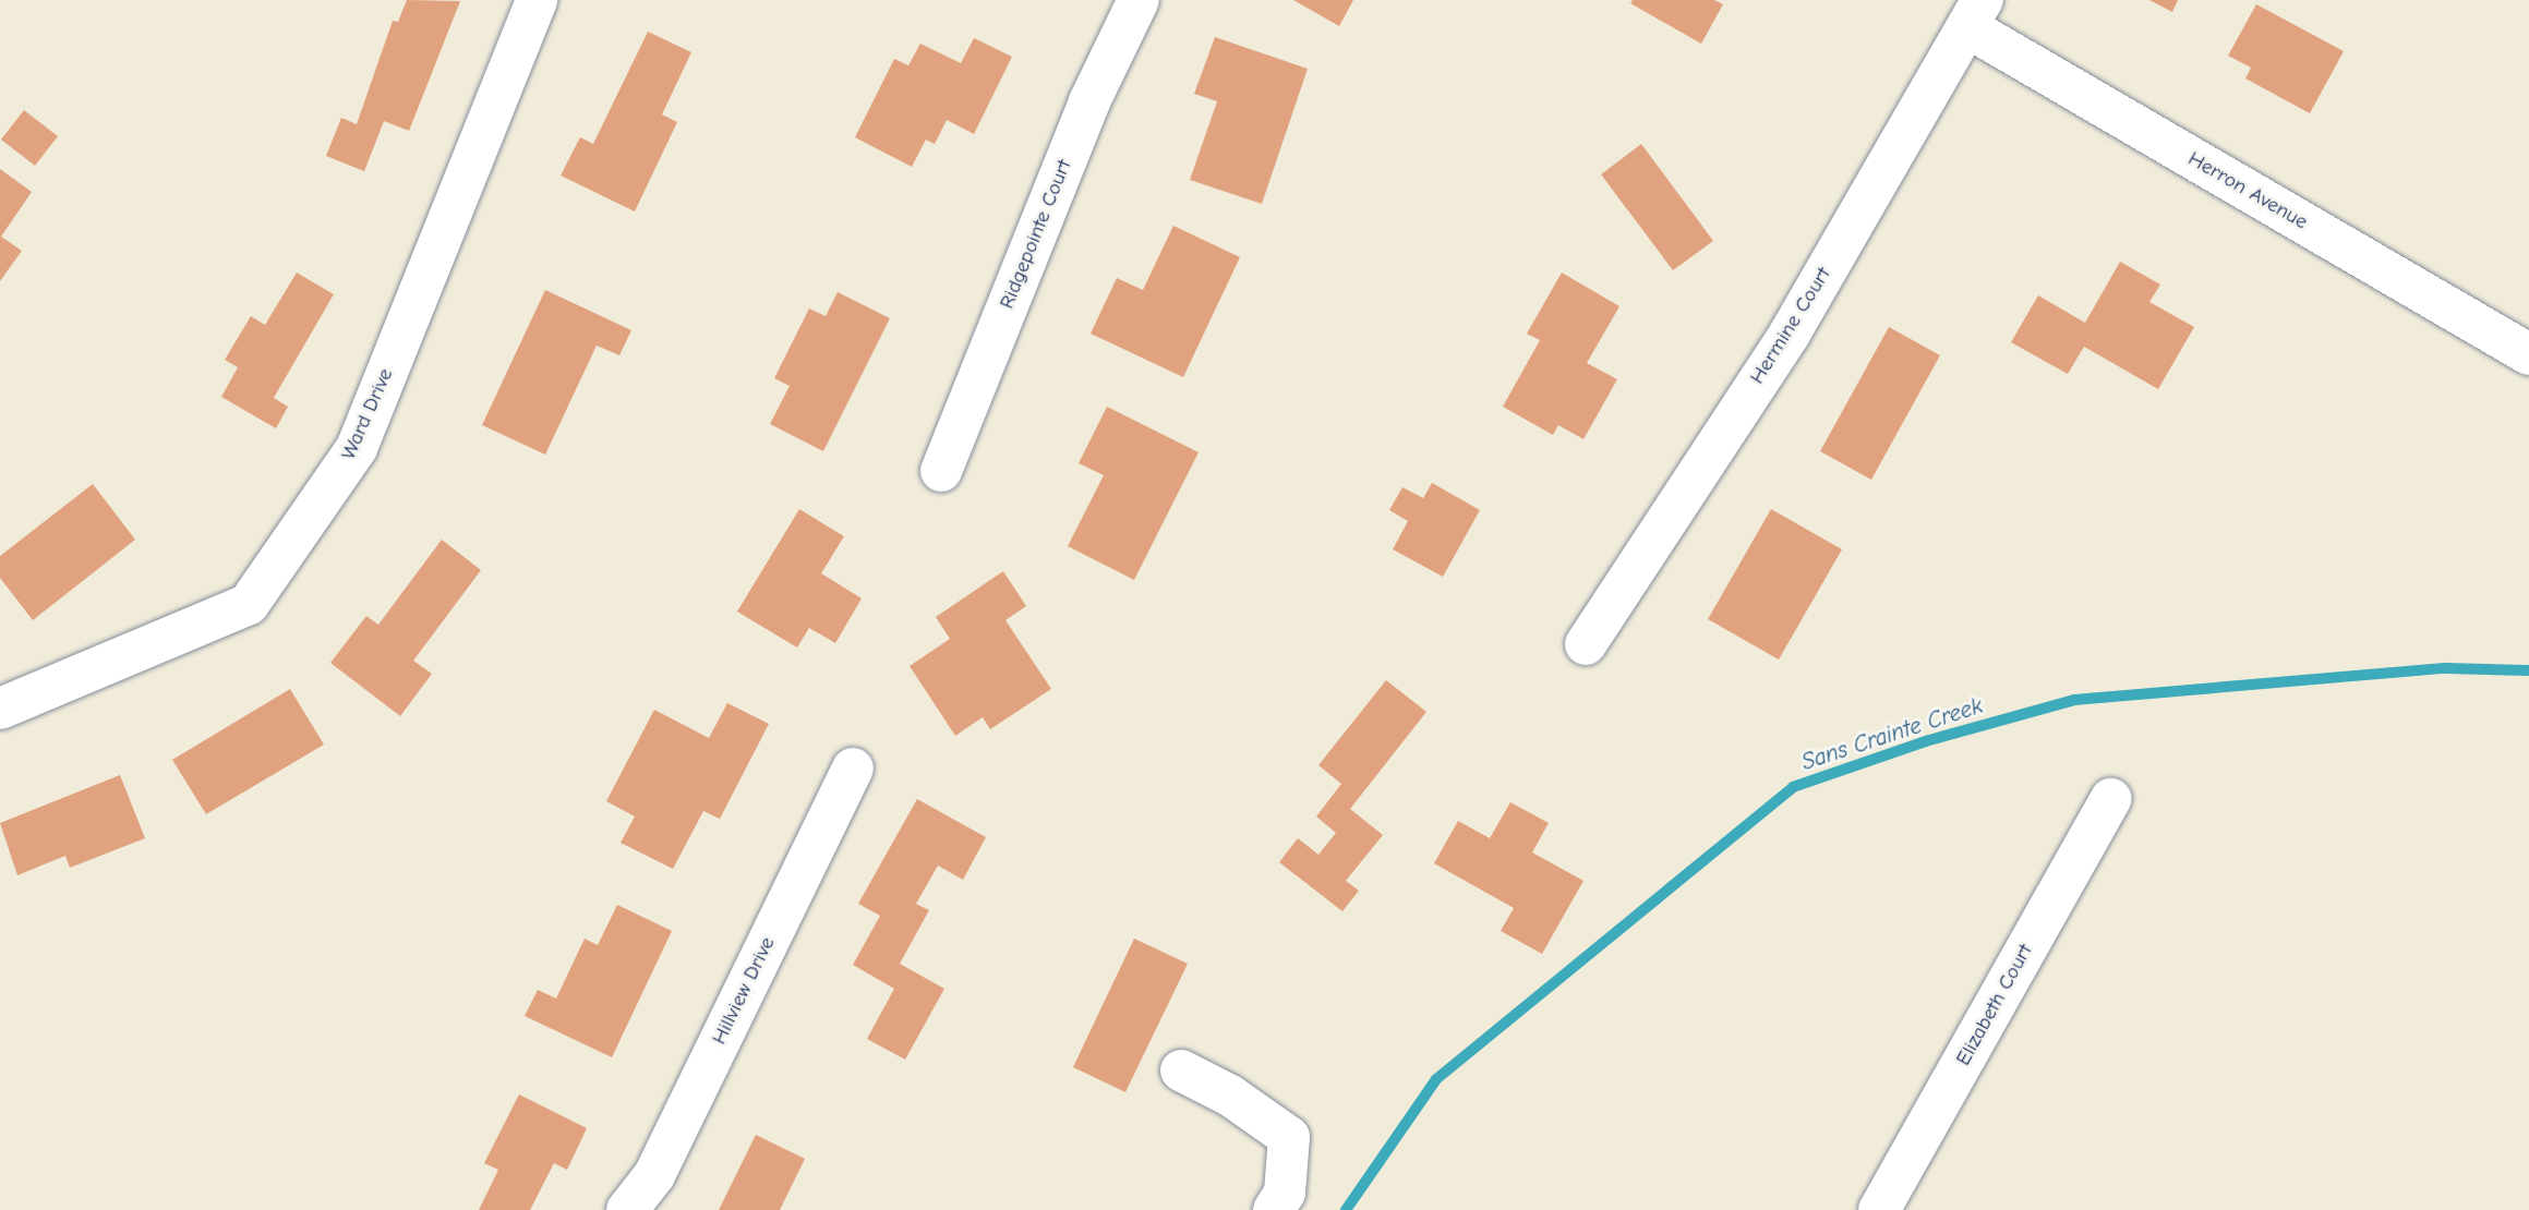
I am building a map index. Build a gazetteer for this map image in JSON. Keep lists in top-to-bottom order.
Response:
{
  "streets": {
    "street": [
      "Herron Avenue",
      "Ridgepointe Court",
      "Hermine Court",
      "Ward Drive",
      "Hillview Drive",
      "Elizabeth Court"
    ]
  },
  "crossings": [
    ["Herron Avenue", "Hermine Court"]
  ],
  "water": ["Sans Crainte Creek"]
}
